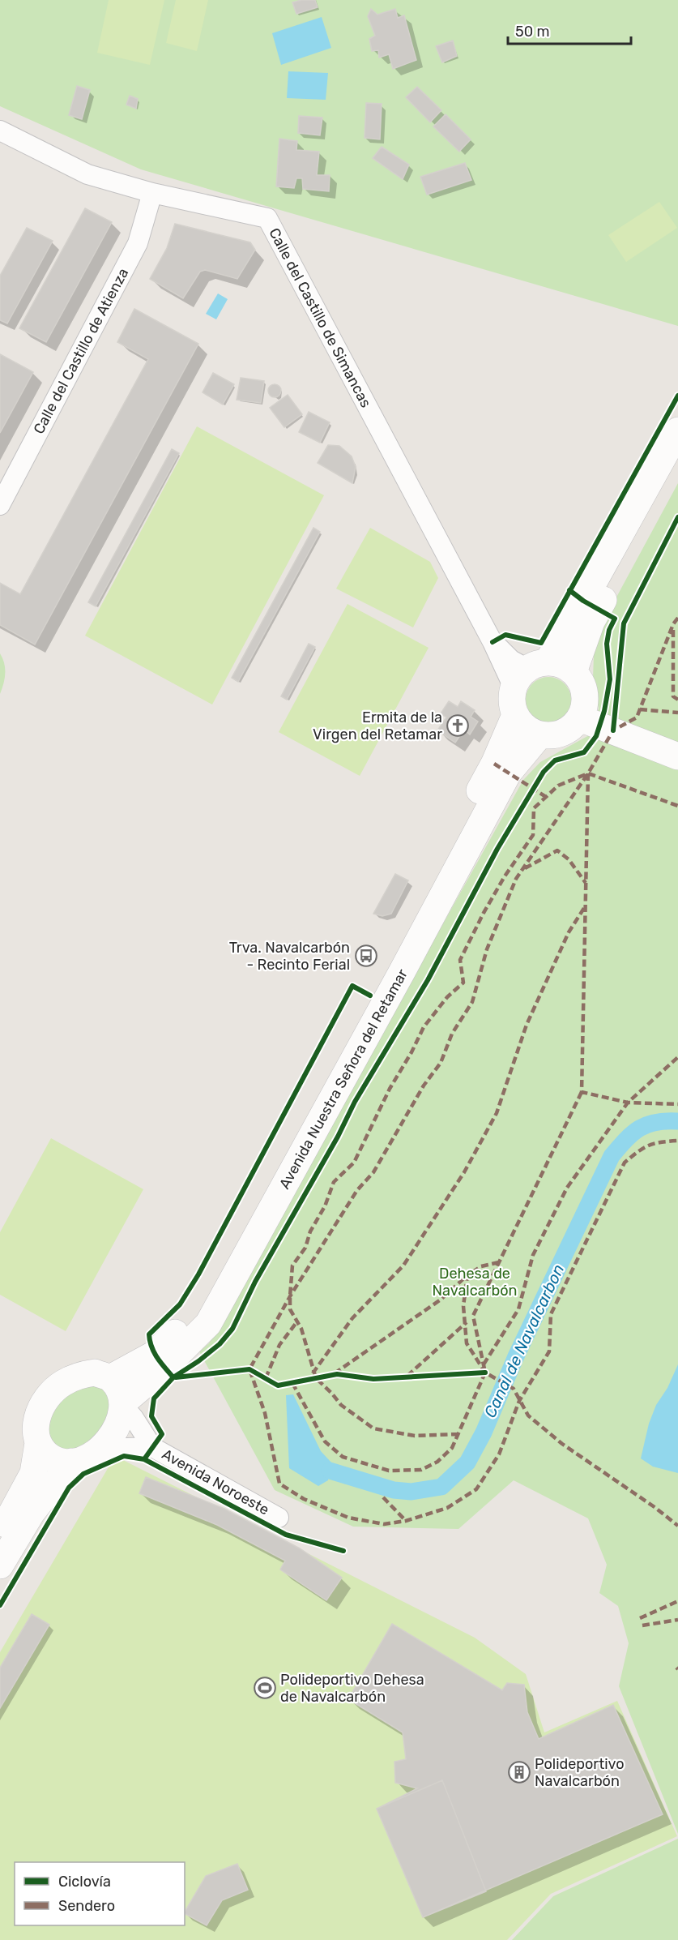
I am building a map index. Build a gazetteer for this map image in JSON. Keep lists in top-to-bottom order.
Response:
{
  "streets": {
    "street": [
      "Calle del Castillo de Simancas",
      "Calle del Castillo de Atienza",
      "Avenida Nuestra Señora del Retamar",
      "Avenida Noroeste"
    ]
  },
  "crossings": [
    ["Calle del Castillo de Simancas", "Calle del Castillo de Atienza"],
    ["Calle del Castillo de Simancas", "Avenida Nuestra Señora del Retamar"],
    ["Avenida Nuestra Señora del Retamar", "Avenida Noroeste"]
  ],
  "water": ["Canal de Navalcarbon"],
  "parks": ["Dehesa de Navalcarbón"],
  "places": {
    "church": ["Ermita de la Virgen del Retamar"],
    "bus stop": ["Trva. Navalcarbón - Recinto Ferial"],
    "sports": ["Polideportivo Dehesa de Navalcarbón"],
    "building": ["Polideportivo Navalcarbón"]
  },
  "legend": ["Ciclovía", "Sendero"],
  "scale_bar": "50 m"
}
